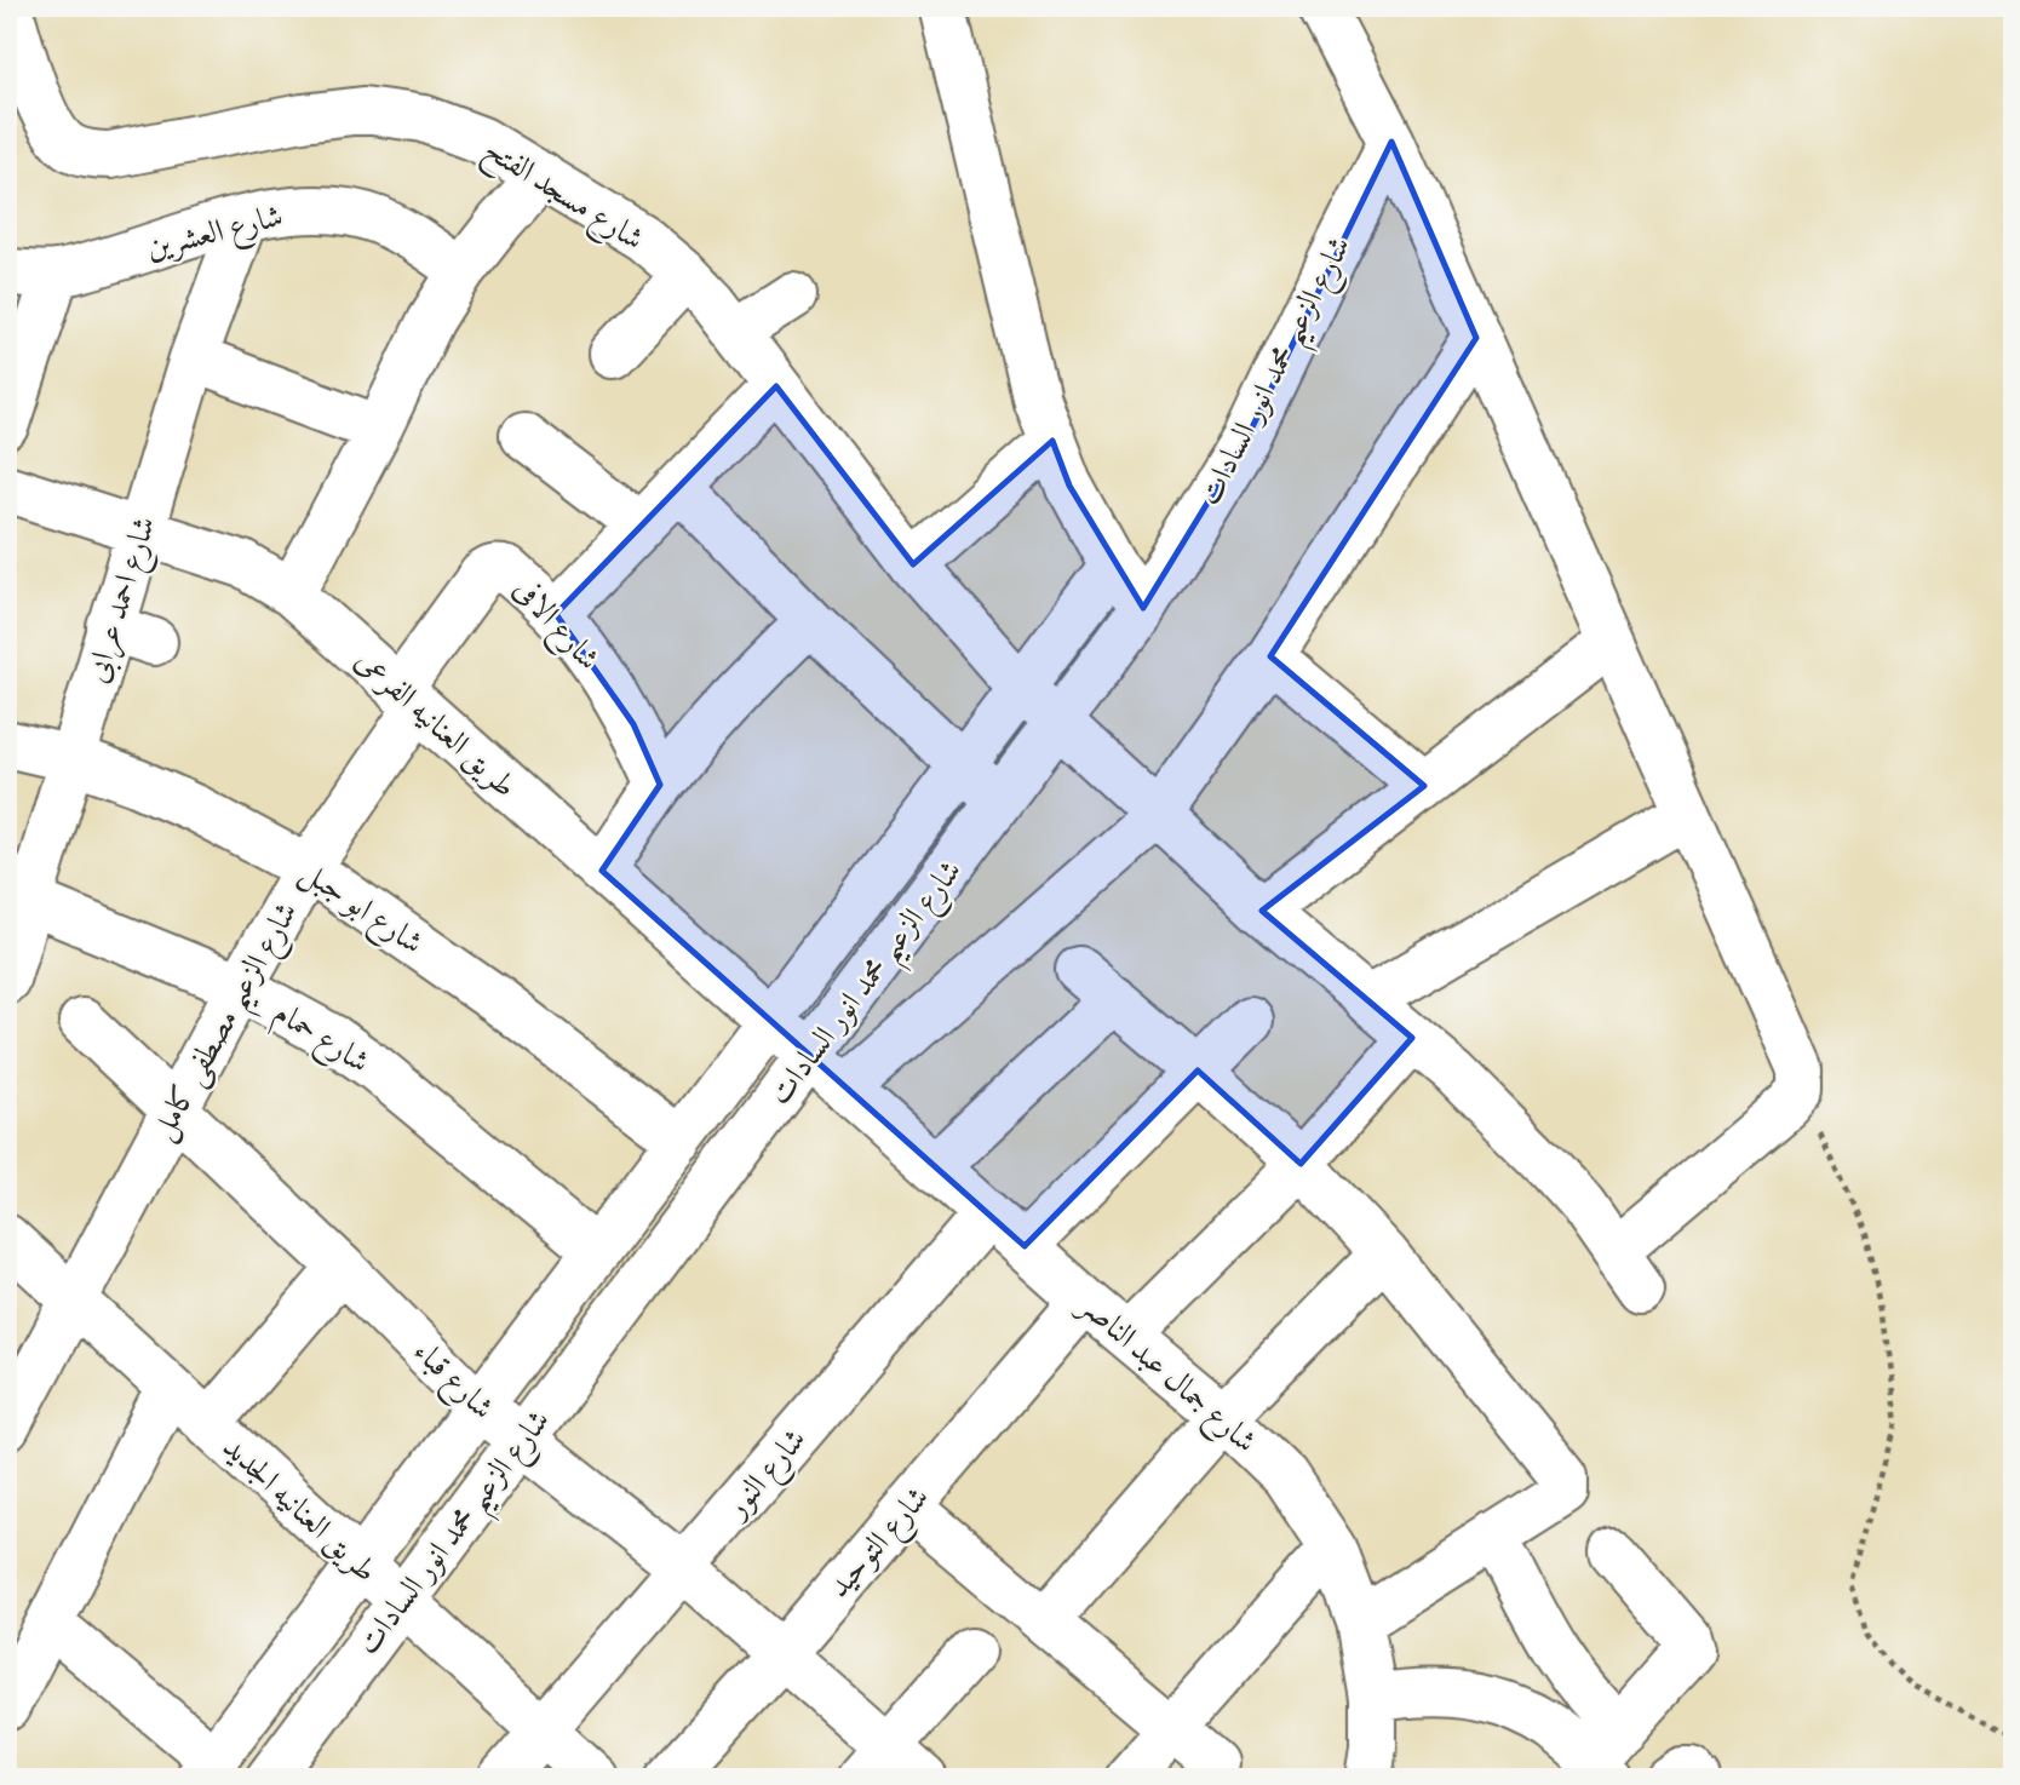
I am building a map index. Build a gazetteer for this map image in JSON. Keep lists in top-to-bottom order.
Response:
{
  "streets": {
    "street": [
      "شارع مسجد الفتح",
      "شارع العشرين",
      "شارع الزعيم محمد انور السادات",
      "شارع احمد عرابى",
      "شارع الافى",
      "طريق العنانيه الفرعى",
      "شارع ابو جبل",
      "شارع الزعيم مصطفى كامل",
      "شارع حمام",
      "شارع جمال عبد الناصر",
      "شارع قباء",
      "شارع النور",
      "طريق العنانيه الجديد",
      "شارع التوحيد"
    ]
  },
  "crossings": [
    ["شارع مسجد الفتح", "شارع الزعيم محمد انور السادات"],
    ["شارع العشرين", "شارع احمد عرابى"],
    ["شارع الزعيم محمد انور السادات", "طريق العنانيه الفرعى"],
    ["شارع الزعيم محمد انور السادات", "شارع ابو جبل"],
    ["شارع الزعيم محمد انور السادات", "شارع حمام"],
    ["شارع الزعيم محمد انور السادات", "شارع جمال عبد الناصر"],
    ["شارع الزعيم محمد انور السادات", "شارع قباء"],
    ["شارع الزعيم محمد انور السادات", "طريق العنانيه الجديد"],
    ["شارع احمد عرابى", "طريق العنانيه الفرعى"],
    ["شارع احمد عرابى", "شارع ابو جبل"],
    ["شارع احمد عرابى", "شارع حمام"],
    ["شارع الافى", "طريق العنانيه الفرعى"],
    ["شارع الافى", "شارع الزعيم مصطفى كامل"],
    ["طريق العنانيه الفرعى", "شارع الزعيم مصطفى كامل"],
    ["طريق العنانيه الفرعى", "شارع جمال عبد الناصر"],
    ["شارع ابو جبل", "شارع الزعيم مصطفى كامل"],
    ["شارع الزعيم مصطفى كامل", "شارع حمام"],
    ["شارع الزعيم مصطفى كامل", "شارع قباء"],
    ["شارع الزعيم مصطفى كامل", "طريق العنانيه الجديد"],
    ["شارع جمال عبد الناصر", "شارع النور"],
    ["شارع جمال عبد الناصر", "شارع التوحيد"],
    ["شارع قباء", "شارع النور"],
    ["شارع قباء", "شارع التوحيد"],
    ["شارع النور", "طريق العنانيه الجديد"]
  ]
}
